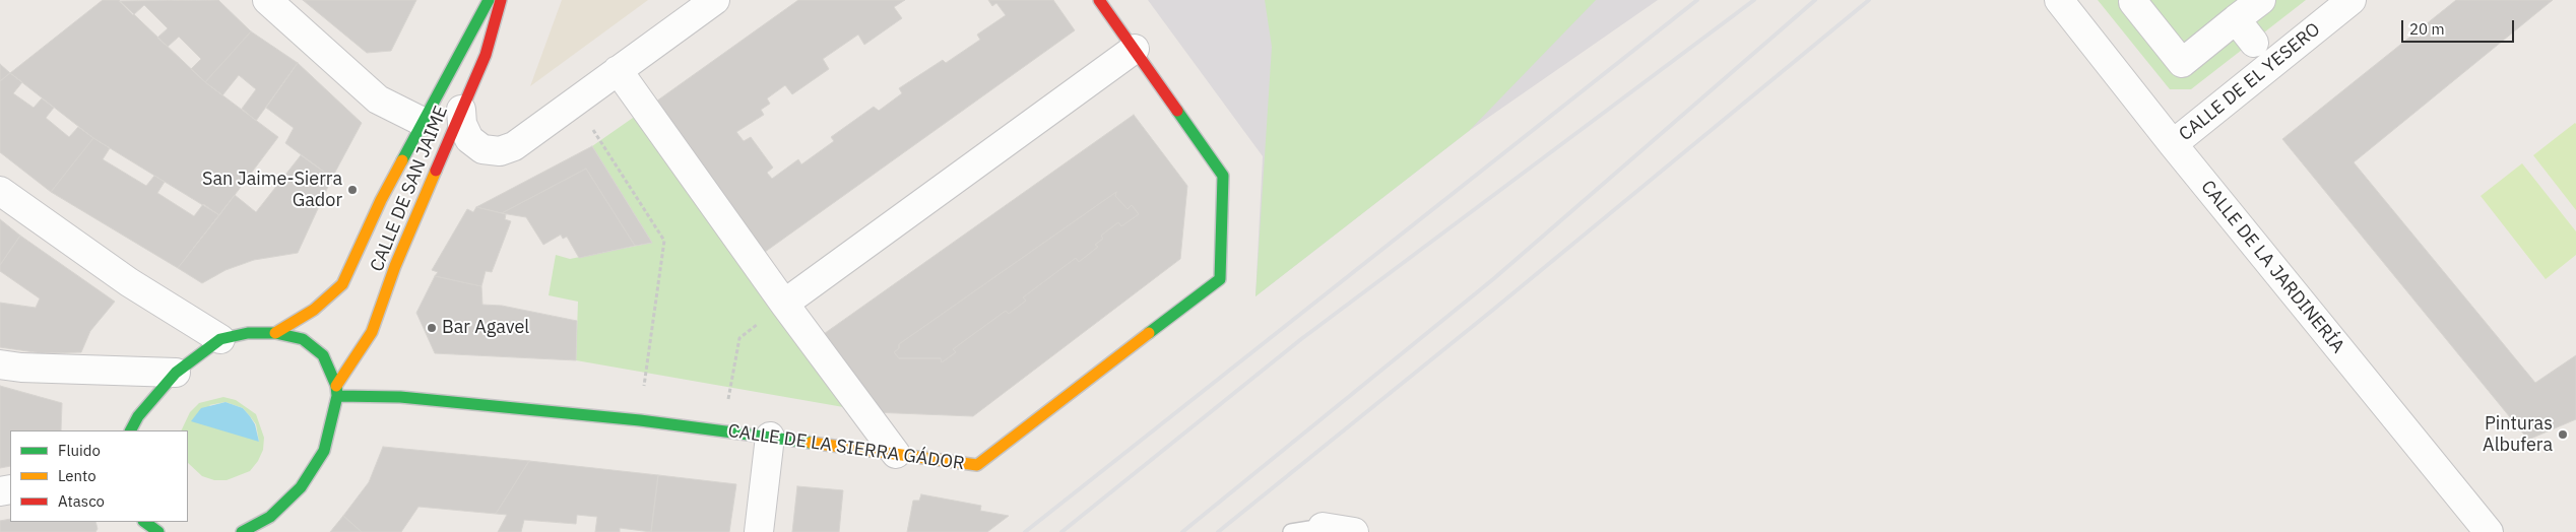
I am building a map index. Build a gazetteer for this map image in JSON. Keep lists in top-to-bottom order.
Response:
{
  "streets": {
    "main road": ["CALLE DE SAN JAIME", "CALLE DE LA SIERRA GÁDOR"],
    "street": ["CALLE DE EL YESERO", "CALLE DE LA JARDINERÍA"]
  },
  "crossings": [
    ["CALLE DE EL YESERO", "CALLE DE LA JARDINERÍA"],
    ["CALLE DE SAN JAIME", "CALLE DE LA SIERRA GÁDOR"]
  ],
  "places": ["San Jaime-Sierra Gador", "Bar Agavel", "Pinturas Albufera"],
  "legend": ["Fluido", "Lento", "Atasco"],
  "scale_bar": "20 m"
}
